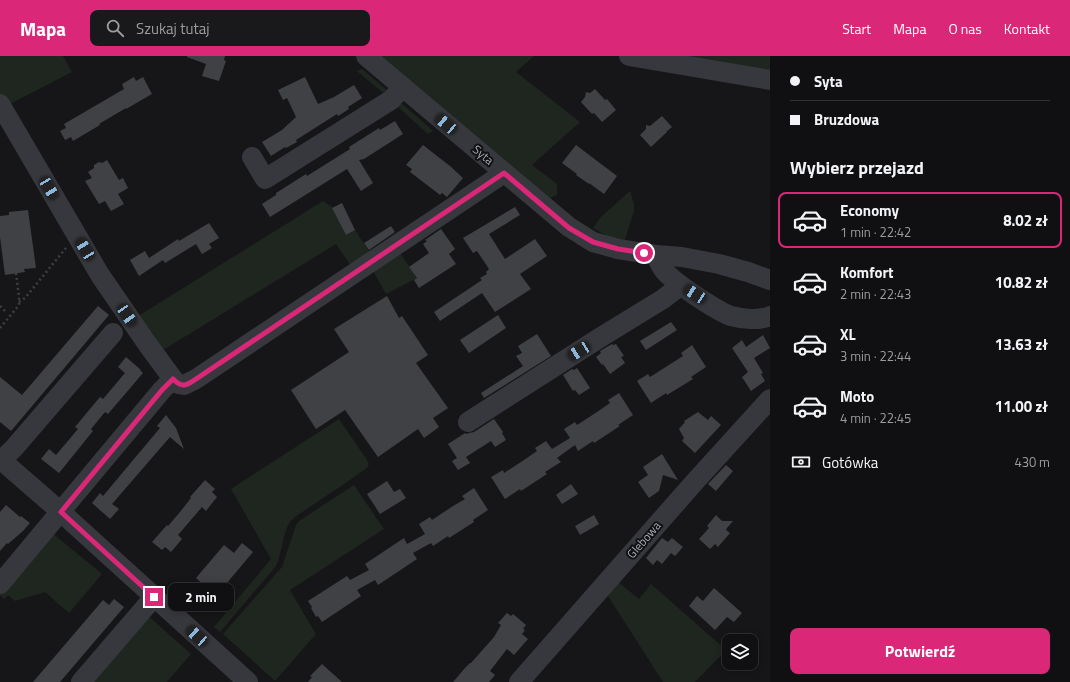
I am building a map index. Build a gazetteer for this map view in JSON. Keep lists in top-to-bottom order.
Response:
{
  "streets": {
    "street": ["Syta", "Glebowa"]
  },
  "page": {
    "header": "Mapa",
    "search": "Szukaj tutaj",
    "nav": [
      "Start",
      "Mapa",
      "O nas",
      "Kontakt"
    ],
    "banner": ["Syta", "Bruzdowa"],
    "heading": "Wybierz przejazd",
    "list": [
      {
        "name": "Economy",
        "note": "1 min · 22:42",
        "value": "8.02 zł"
      },
      {
        "name": "Komfort",
        "note": "2 min · 22:43",
        "value": "10.82 zł"
      },
      {
        "name": "XL",
        "note": "3 min · 22:44",
        "value": "13.63 zł"
      },
      {
        "name": "Moto",
        "note": "4 min · 22:45",
        "value": "11.00 zł"
      }
    ],
    "pay": ["Gotówka", "430 m"],
    "bubble": "2 min",
    "buttons": "Potwierdź"
  }
}
